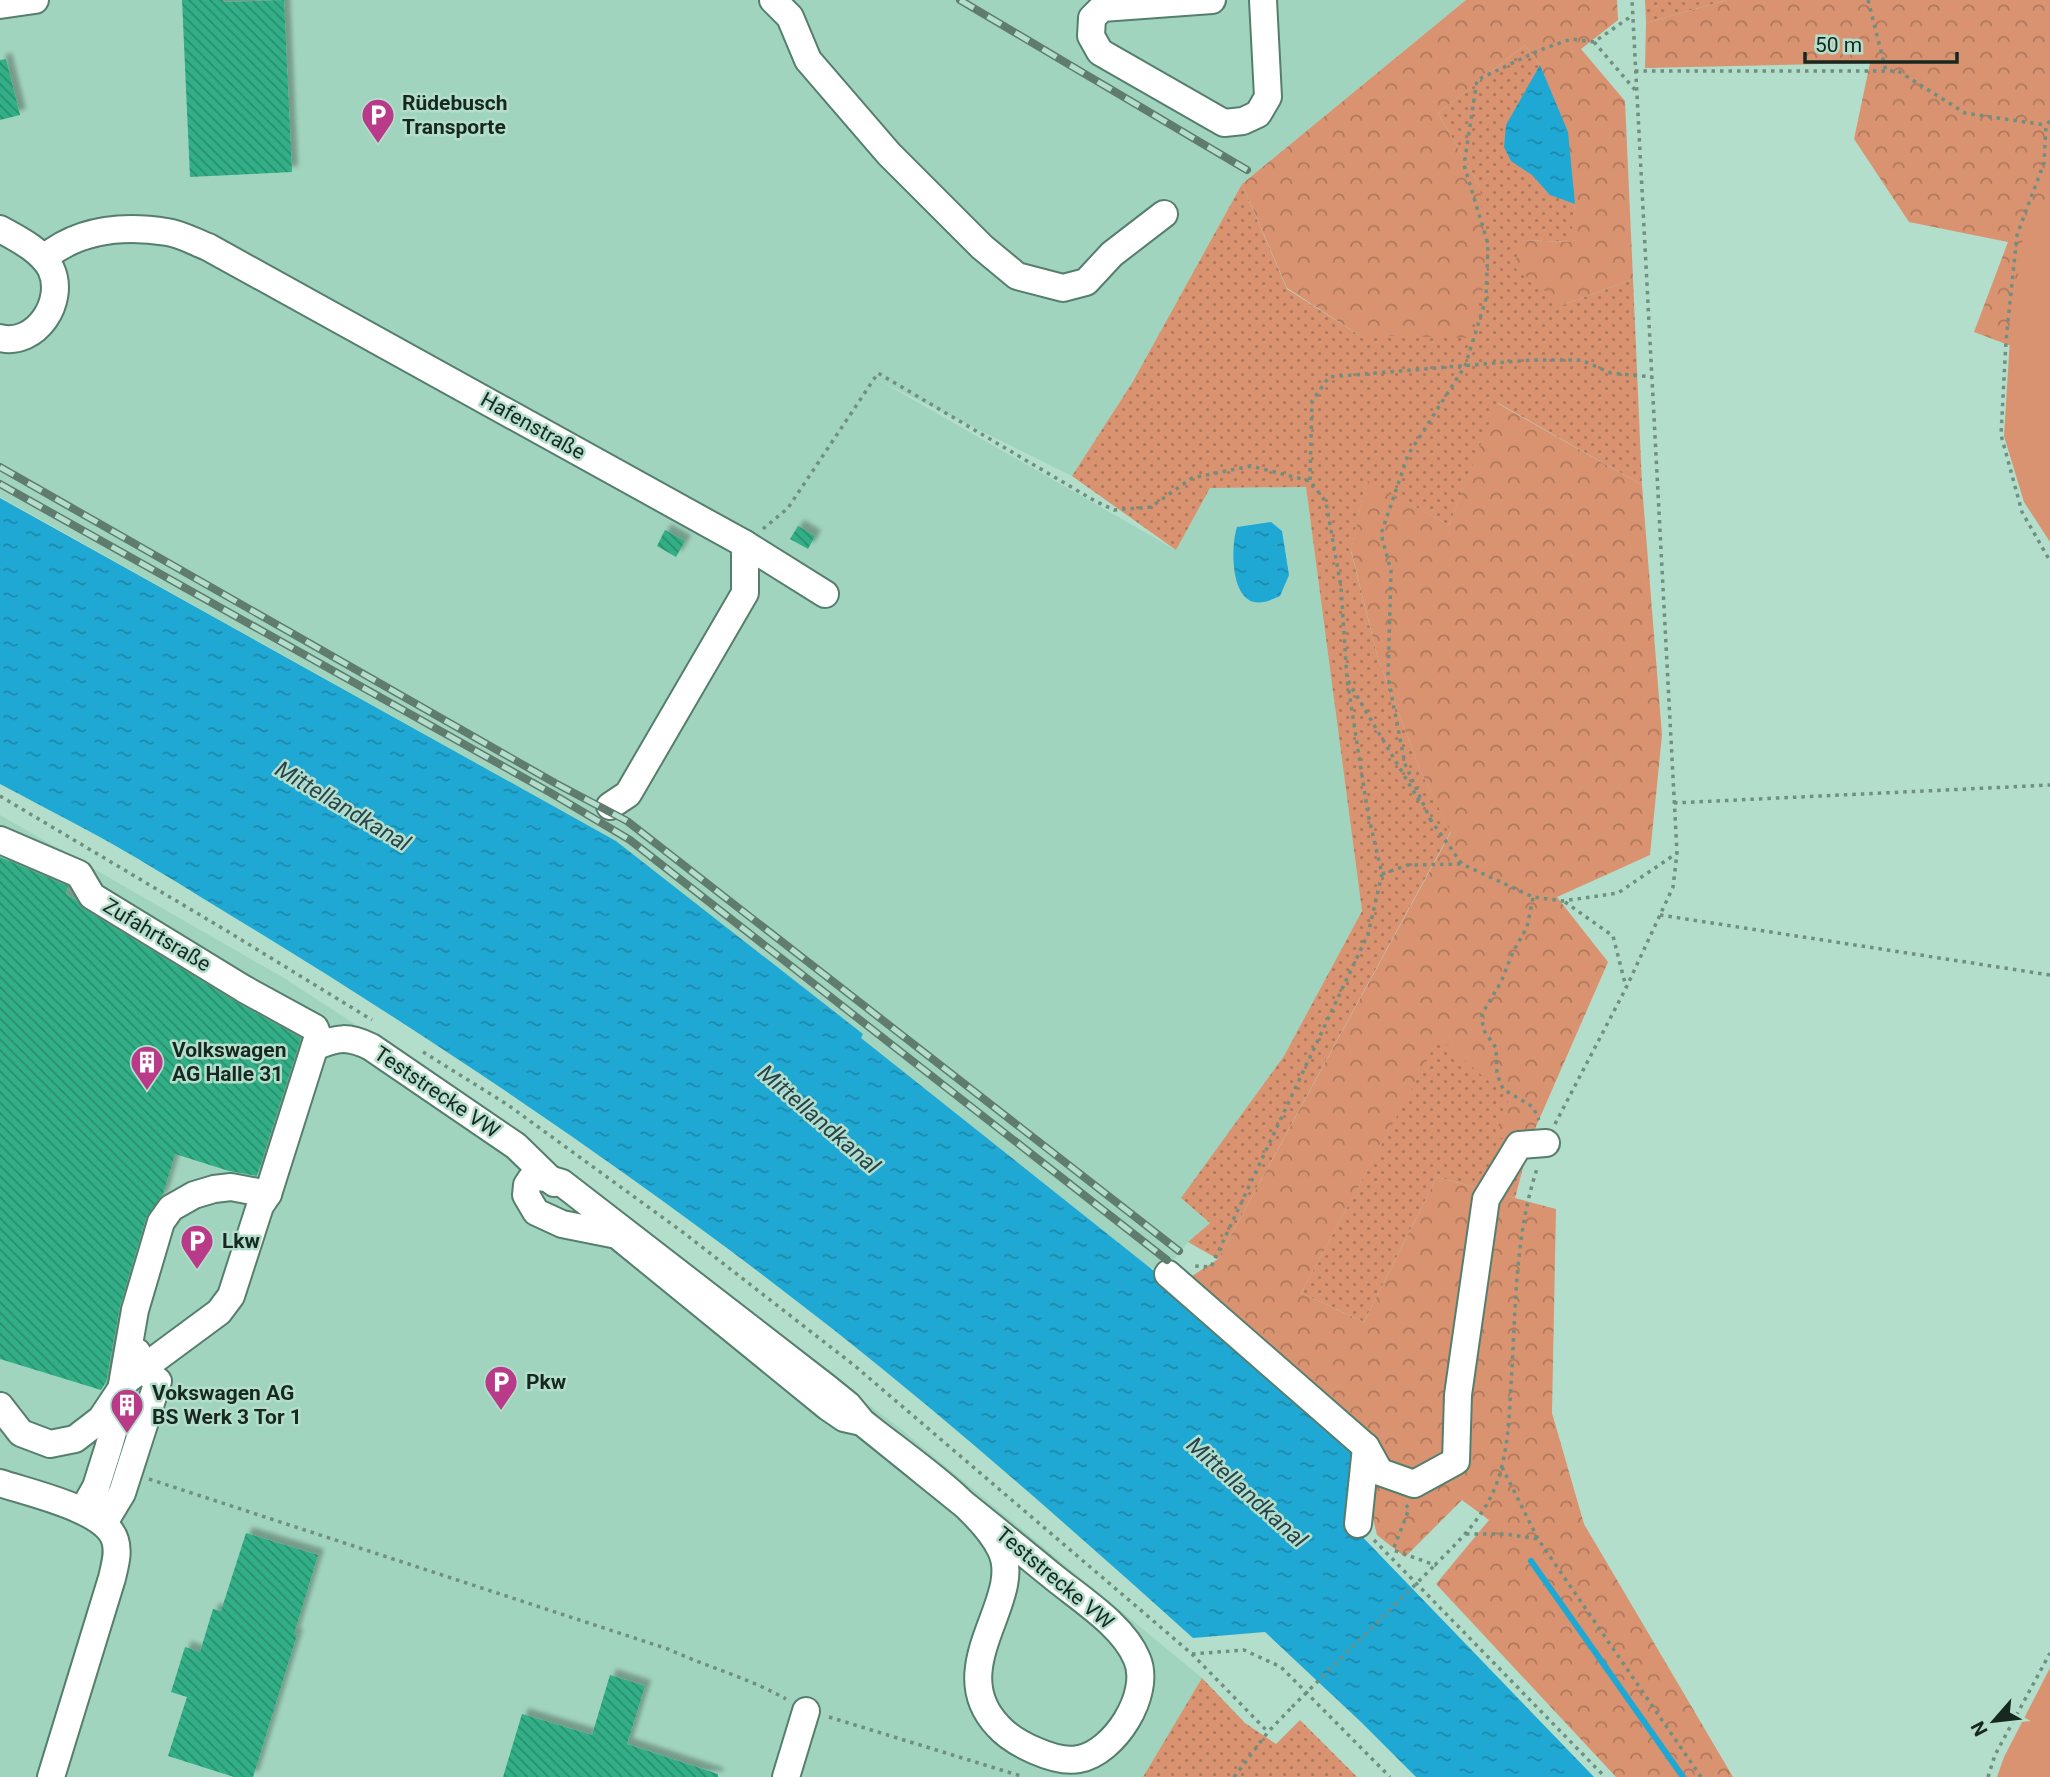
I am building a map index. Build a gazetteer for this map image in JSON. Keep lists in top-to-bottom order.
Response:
{
  "streets": {
    "street": ["Hafenstraße", "Zufahrtsraße", "Teststrecke VW"]
  },
  "crossings": [
    ["Zufahrtsraße", "Teststrecke VW"]
  ],
  "water": ["Mittellandkanal"],
  "places": {
    "parking": ["Rüdebusch Transporte", "Lkw", "Pkw"],
    "building": ["Volkswagen AG Halle 31", "Vokswagen AG BS Werk 3 Tor 1"]
  },
  "scale_bar": "50 m",
  "north": "bottom left"
}
